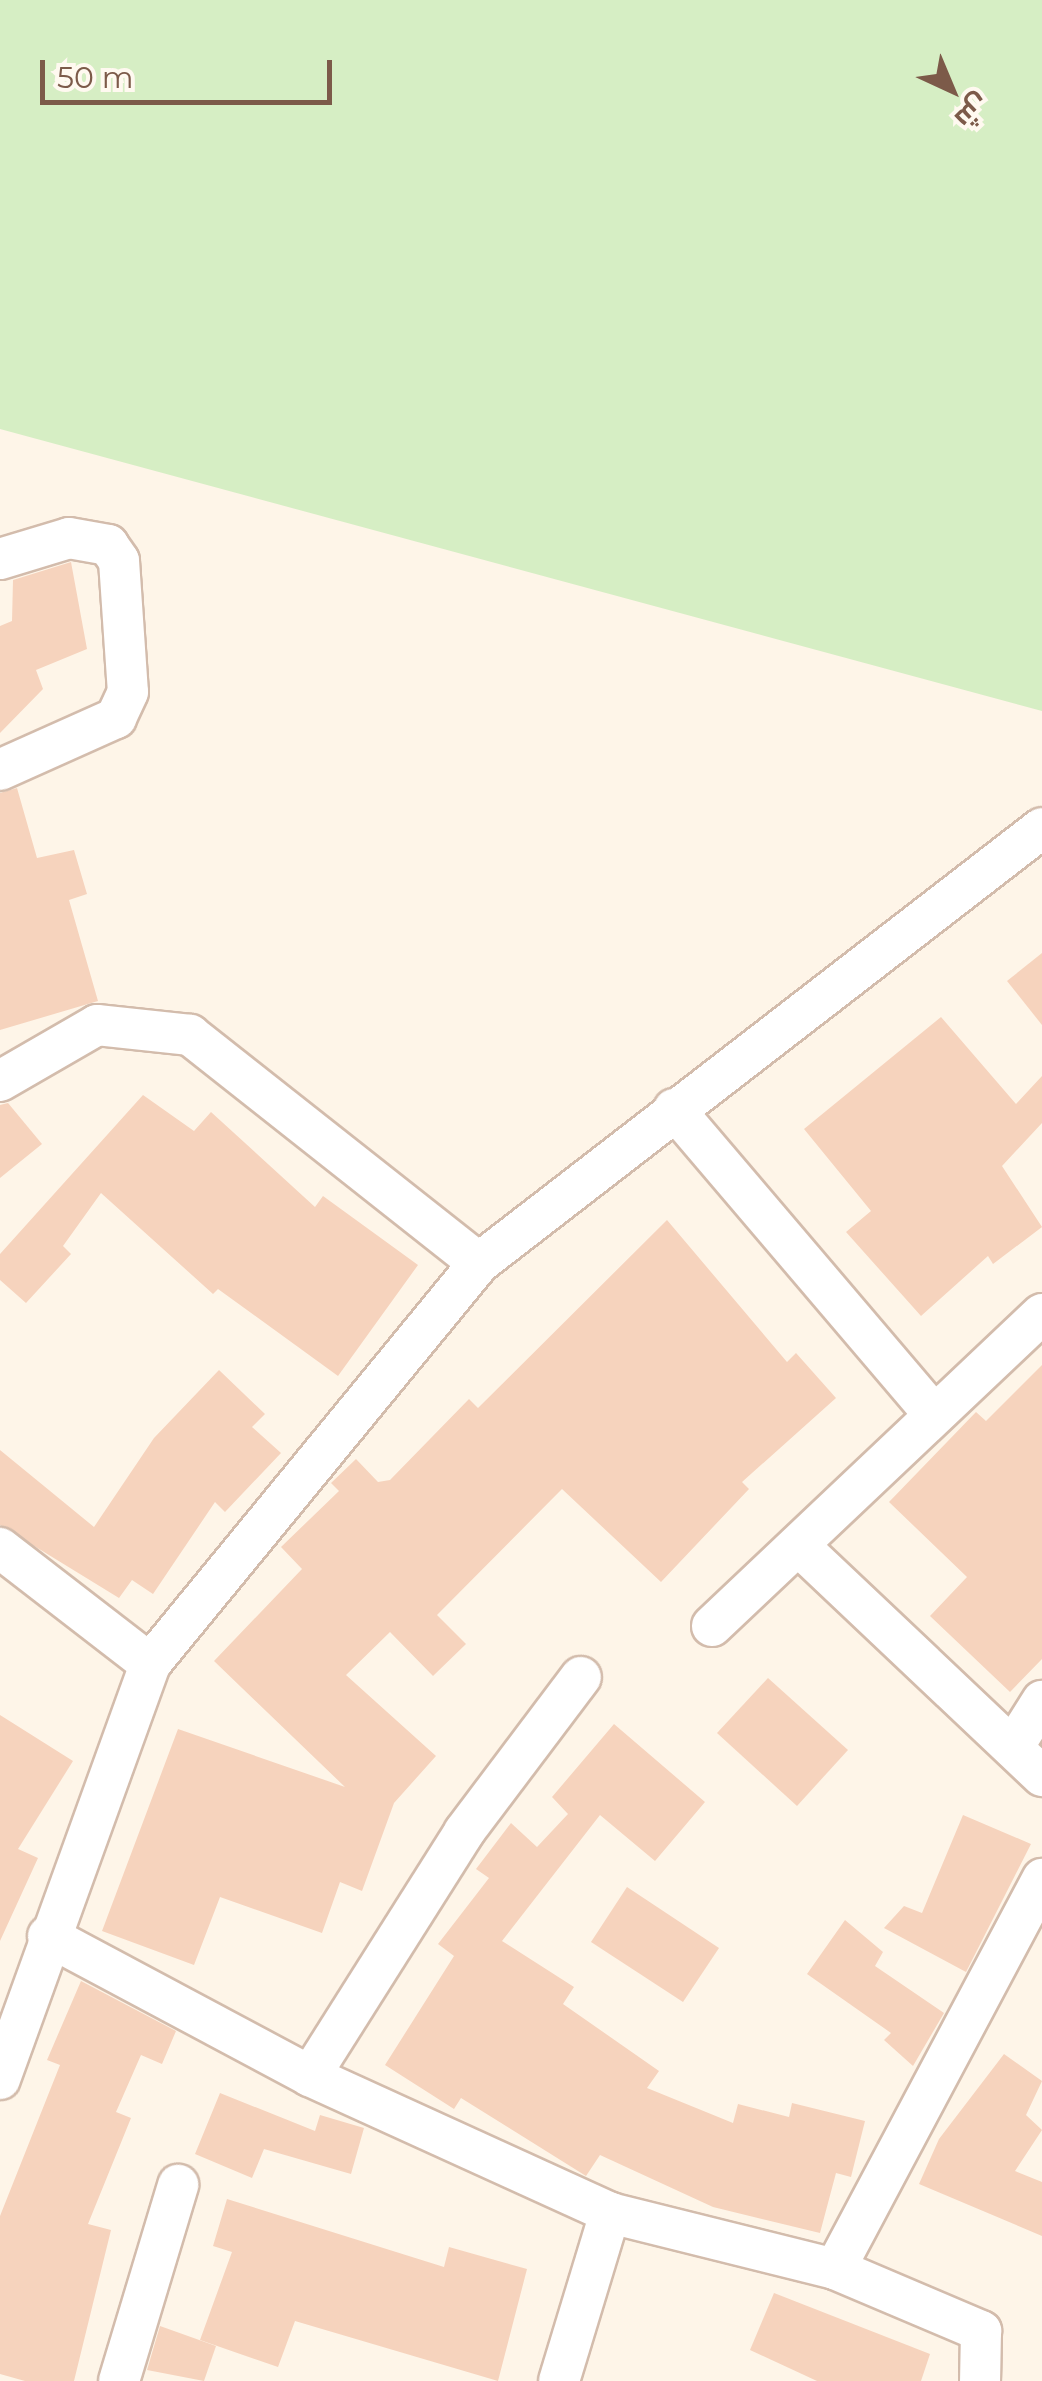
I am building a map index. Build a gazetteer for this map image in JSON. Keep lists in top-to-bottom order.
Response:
{
  "scale_bar": "50 m",
  "north": "bottom right"
}
